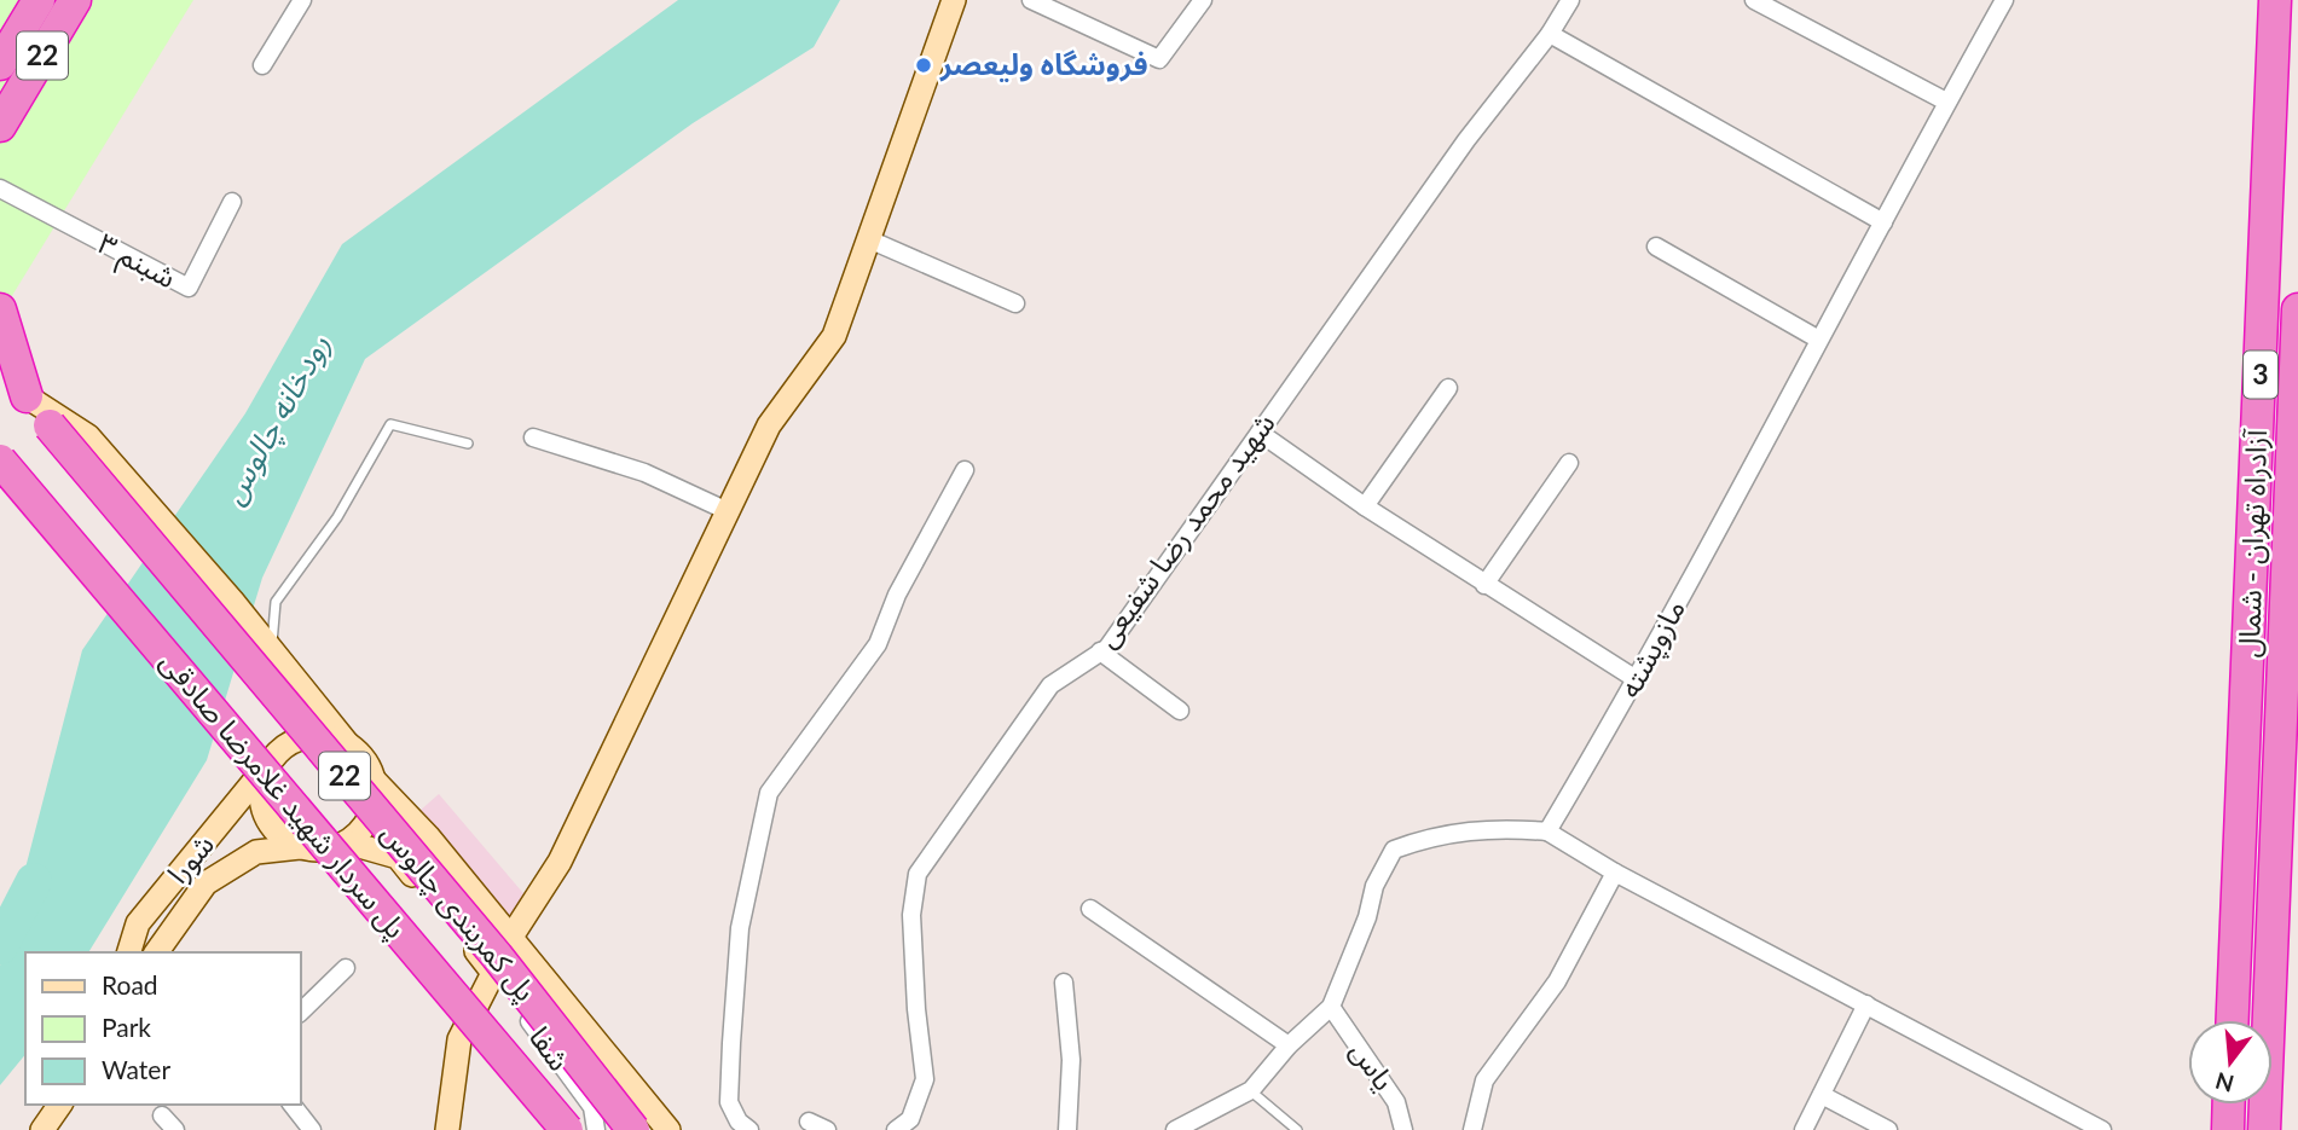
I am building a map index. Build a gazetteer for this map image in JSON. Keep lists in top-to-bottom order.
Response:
{
  "streets": {
    "highway": [
      "22",
      "3",
      "آزادراه تهران - شمال",
      "پل سردار شهید غلامرضا صادقی",
      "پل کمربندی چالوس"
    ],
    "street": [
      "شبنم ۳",
      "شهید محمد رضا شفیعی",
      "مازوپشته",
      "شورا",
      "شفا",
      "یاس"
    ]
  },
  "crossings": [
    ["22", "پل کمربندی چالوس"]
  ],
  "water": ["رودخانه چالوس"],
  "places": ["فروشگاه ولیعصر"],
  "legend": ["Road", "Park", "Water"],
  "north": "bottom"
}
